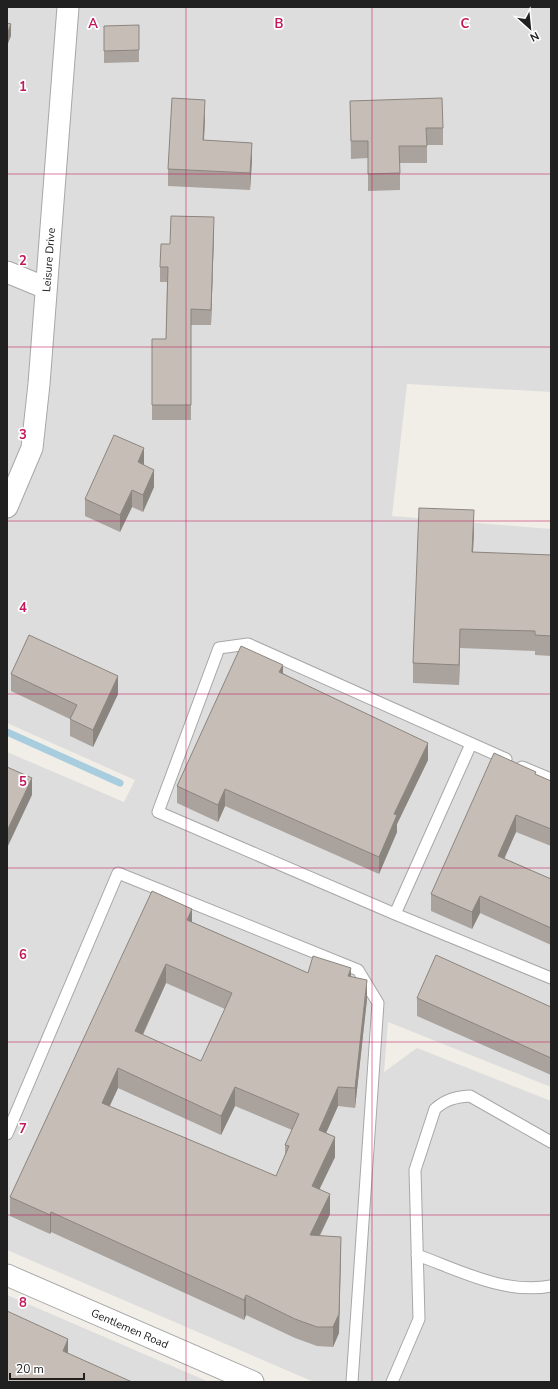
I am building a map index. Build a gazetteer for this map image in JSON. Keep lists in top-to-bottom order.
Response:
{
  "streets": {
    "street": ["Leisure Drive", "Gentlemen Road"]
  },
  "scale_bar": "20 m",
  "north": "bottom right",
  "grid": {
    "columns": ["A", "B", "C"],
    "rows": [
      "1",
      "2",
      "3",
      "4",
      "5",
      "6",
      "7",
      "8"
    ]
  }
}
